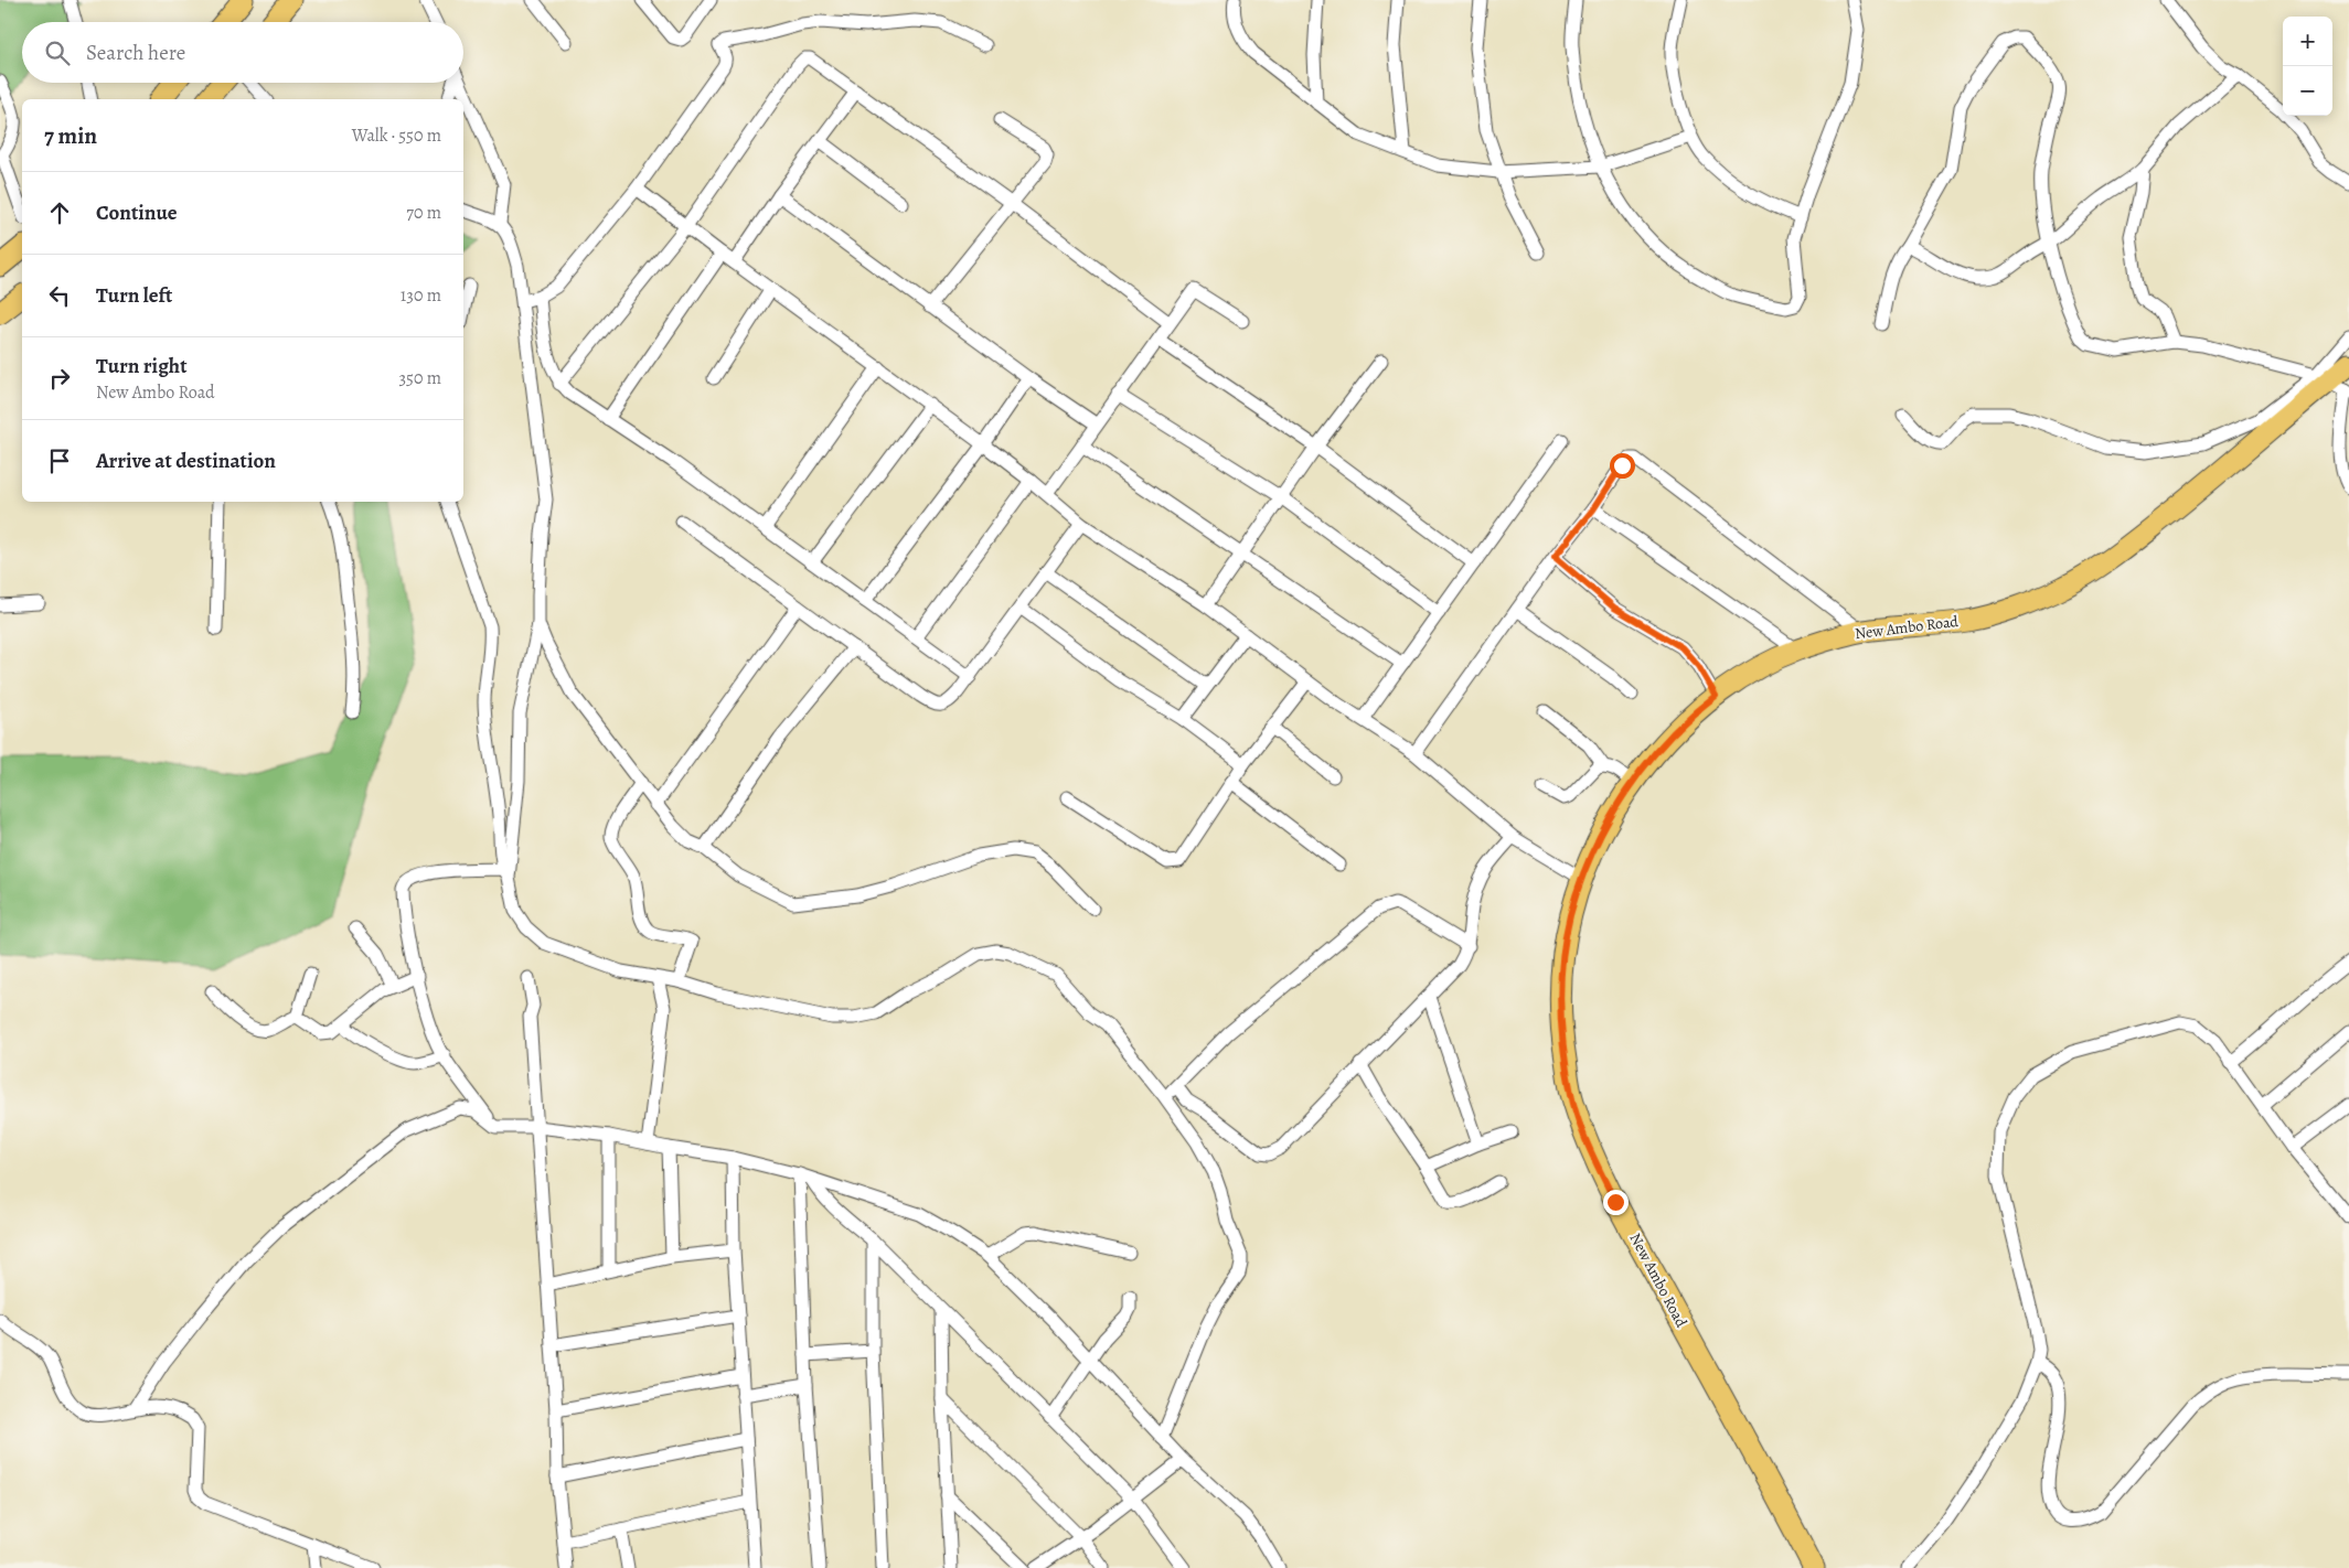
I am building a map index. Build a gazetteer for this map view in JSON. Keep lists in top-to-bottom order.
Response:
{
  "streets": {
    "main road": ["New Ambo Road"]
  },
  "page": {
    "map_buttons": ["+", "−"],
    "search": "Search here",
    "heading": ["7 min", "Walk · 550 m"],
    "list": [
      ["Continue", "70 m"],
      ["Turn left", "130 m"],
      ["Turn right", "New Ambo Road", "350 m"],
      "Arrive at destination"
    ]
  }
}
